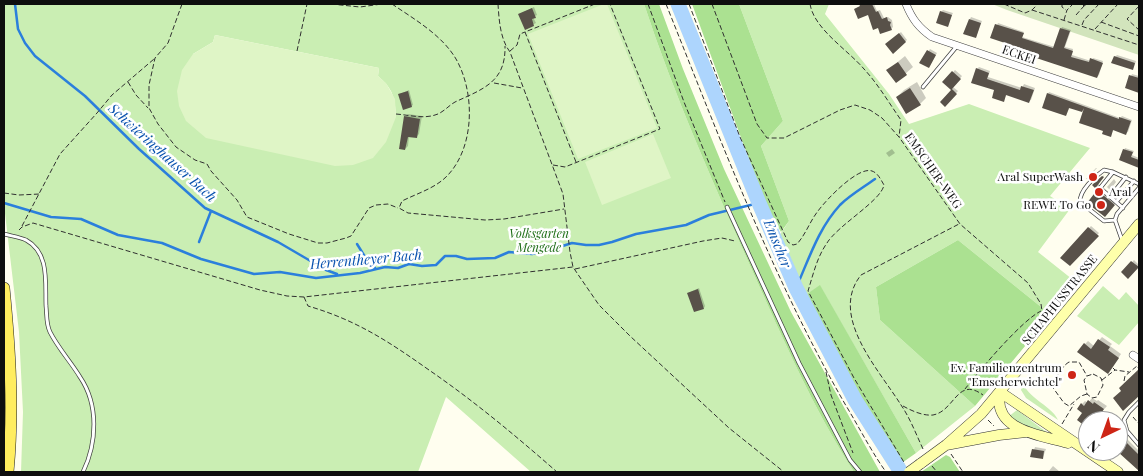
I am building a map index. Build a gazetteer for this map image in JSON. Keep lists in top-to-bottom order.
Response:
{
  "streets": {
    "main road": ["SCHAPHUSSTRASSE"],
    "street": ["ECKEI"],
    "path": ["EMSCHER-WEG"]
  },
  "crossings": [
    ["EMSCHER-WEG", "SCHAPHUSSTRASSE"]
  ],
  "water": ["Schwieringhauser Bach", "Emscher", "Herrentheyer Bach"],
  "parks": ["Volksgarten Mengede"],
  "places": [
    "Aral SuperWash",
    "Aral",
    "REWE To Go",
    "Ev. Familienzentrum \"Emscherwichtel\""
  ],
  "north": "bottom left"
}
